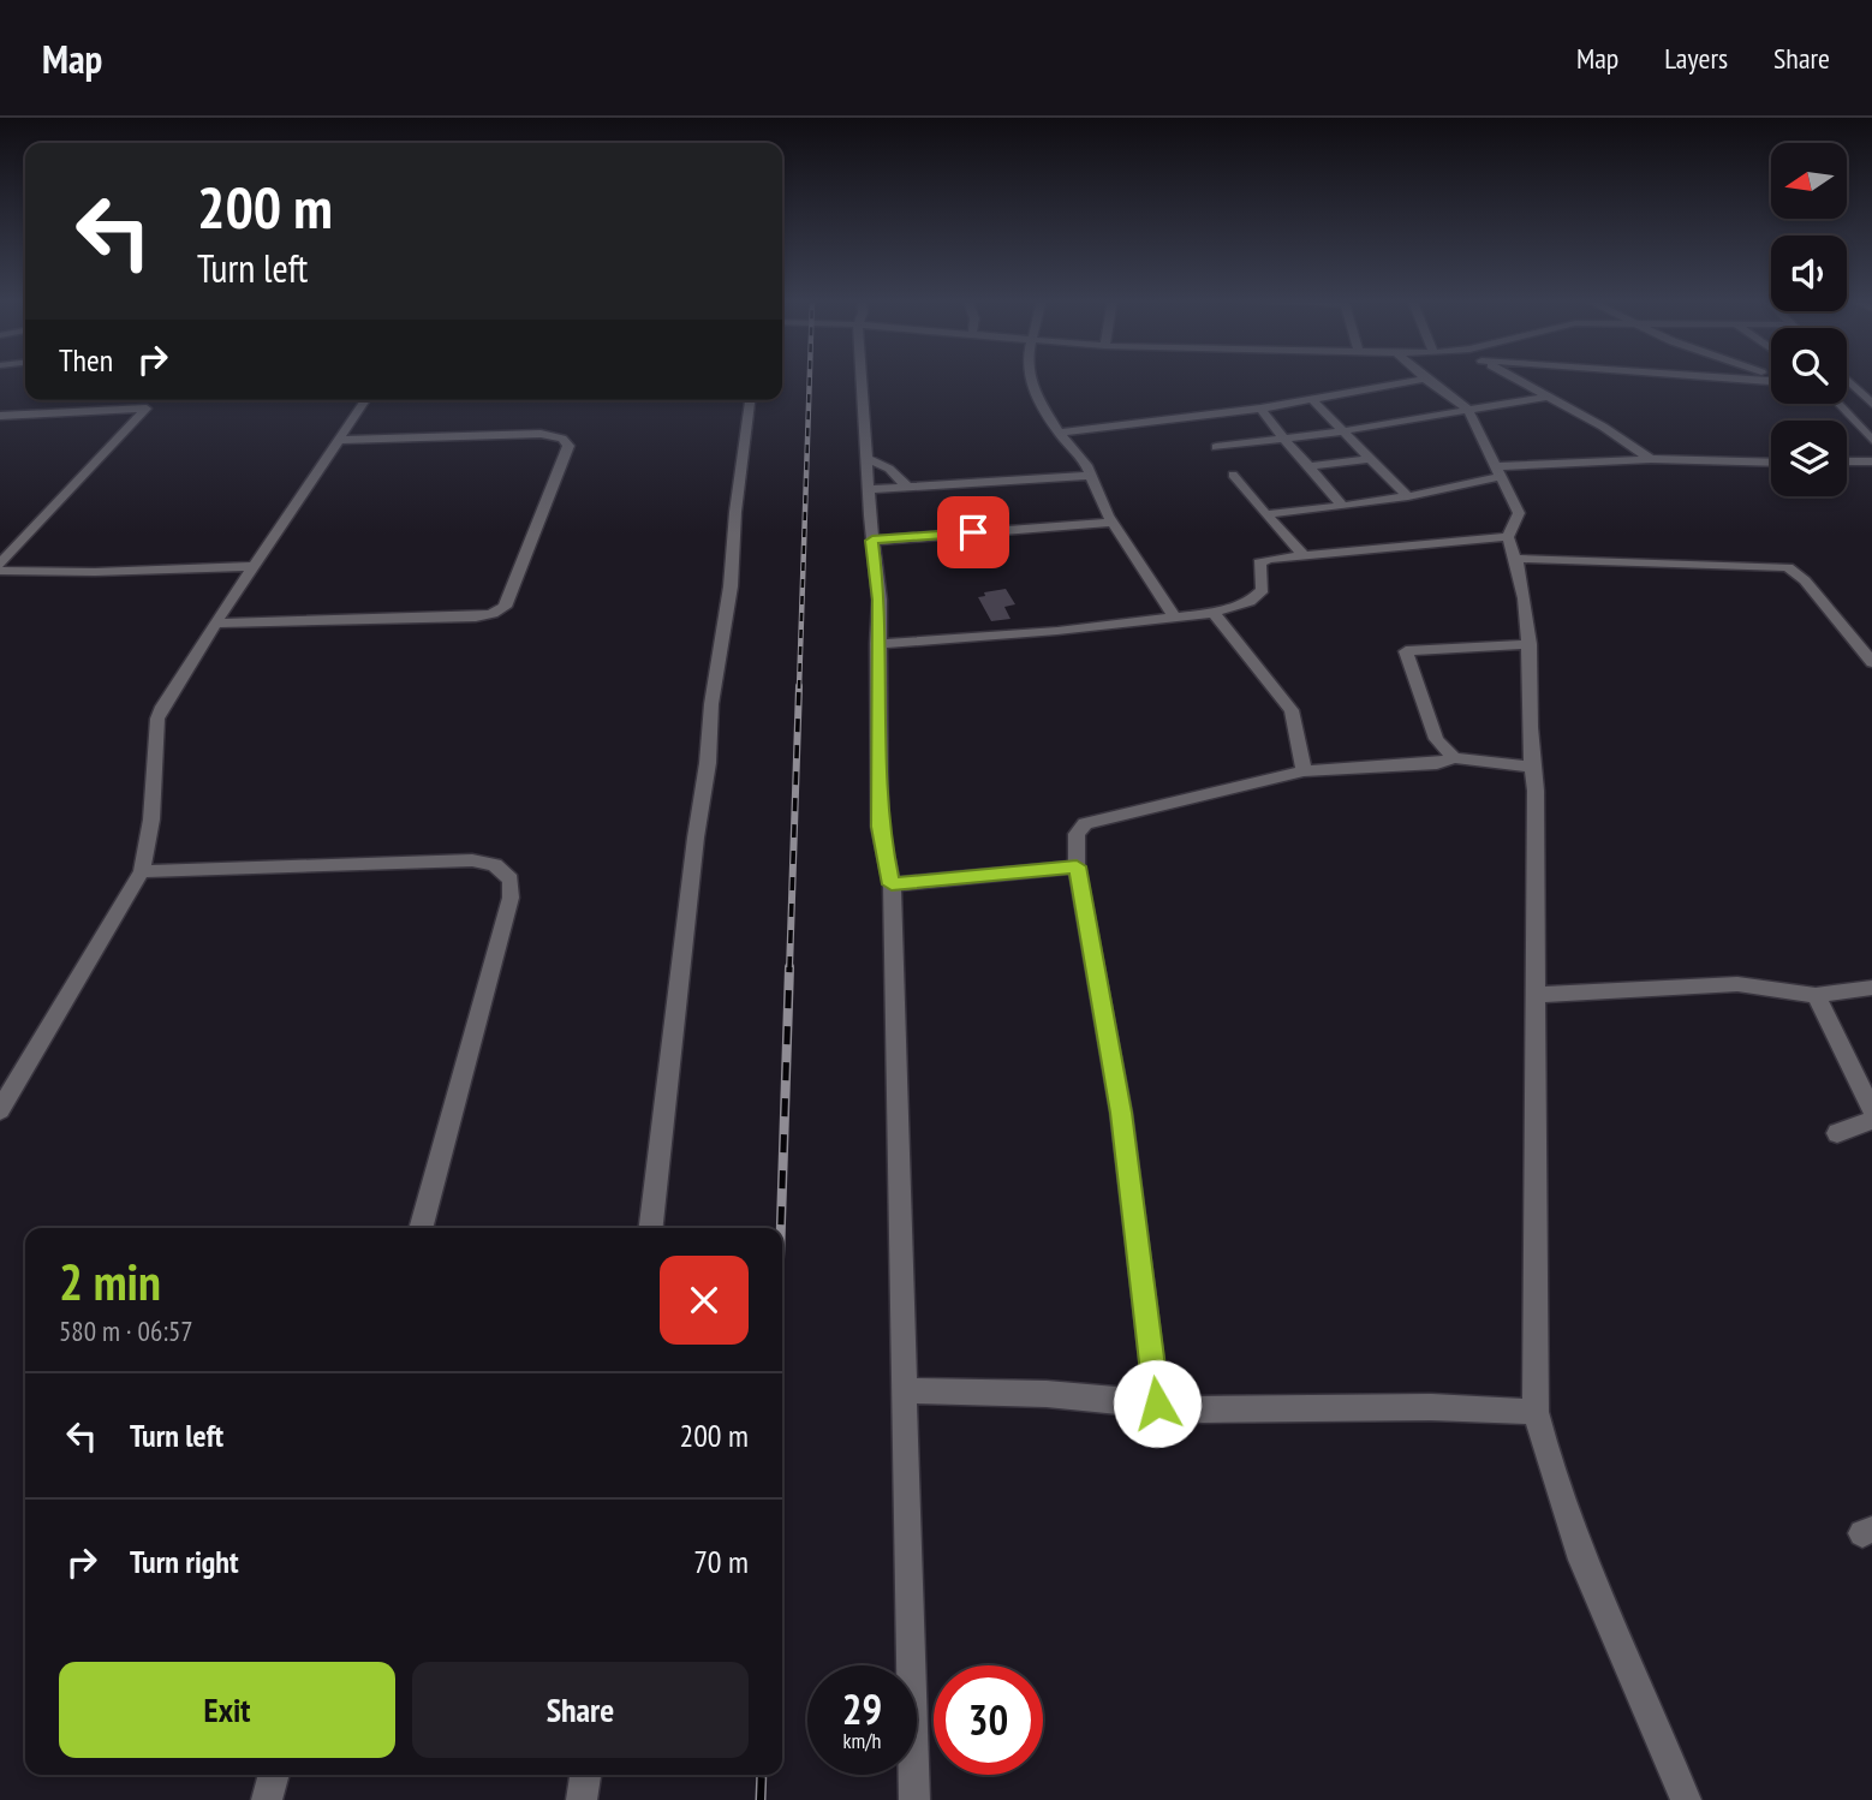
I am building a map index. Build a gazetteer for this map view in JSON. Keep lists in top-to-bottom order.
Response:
{
  "north": "left",
  "page": {
    "header": "Map",
    "nav": ["Map", "Layers", "Share"],
    "turn": ["200 m", "Turn left"],
    "then": "Then",
    "heading": ["2 min", "580 m · 06:57"],
    "list": [
      {
        "name": "Turn left",
        "value": "200 m"
      },
      {
        "name": "Turn right",
        "value": "70 m"
      }
    ],
    "buttons": ["Exit", "Share"],
    "speed": "29 km/h",
    "limit": "30"
  }
}
